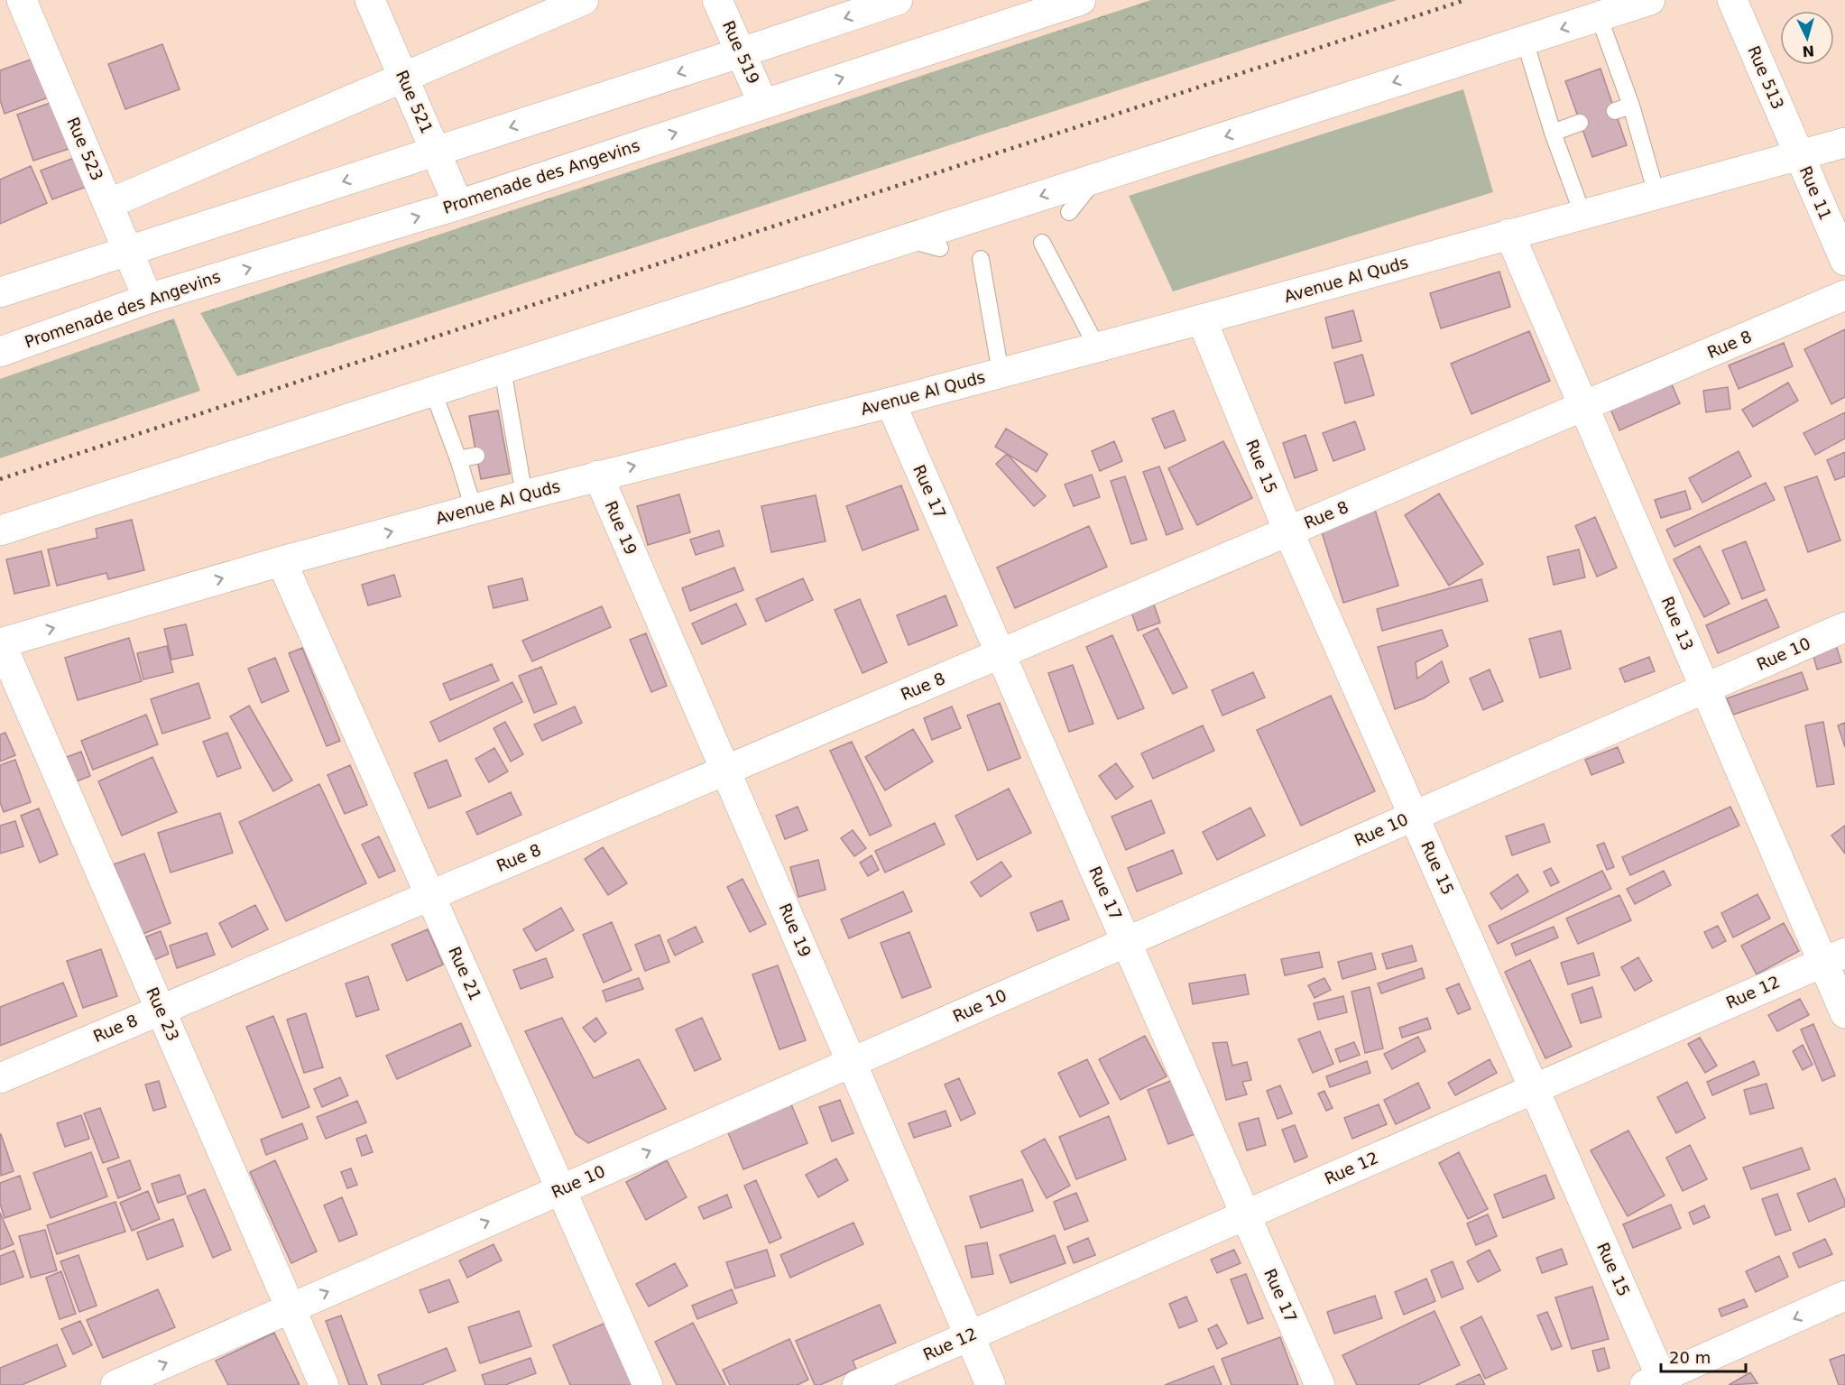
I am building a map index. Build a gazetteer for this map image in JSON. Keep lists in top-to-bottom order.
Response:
{
  "streets": {
    "street": [
      "Rue 519",
      "Rue 513",
      "Rue 521",
      "Rue 523",
      "Promenade des Angevins",
      "Rue 11",
      "Avenue Al Quds",
      "Rue 8",
      "Rue 15",
      "Rue 17",
      "Rue 19",
      "Rue 13",
      "Rue 10",
      "Rue 21",
      "Rue 12",
      "Rue 23"
    ]
  },
  "crossings": [
    ["Rue 519", "Promenade des Angevins"],
    ["Rue 513", "Rue 11"],
    ["Rue 513", "Avenue Al Quds"],
    ["Rue 521", "Promenade des Angevins"],
    ["Rue 523", "Promenade des Angevins"],
    ["Rue 11", "Avenue Al Quds"],
    ["Avenue Al Quds", "Rue 15"],
    ["Avenue Al Quds", "Rue 17"],
    ["Avenue Al Quds", "Rue 19"],
    ["Avenue Al Quds", "Rue 13"],
    ["Avenue Al Quds", "Rue 21"],
    ["Avenue Al Quds", "Rue 23"],
    ["Rue 8", "Rue 15"],
    ["Rue 8", "Rue 17"],
    ["Rue 8", "Rue 19"],
    ["Rue 8", "Rue 13"],
    ["Rue 8", "Rue 21"],
    ["Rue 8", "Rue 23"],
    ["Rue 15", "Rue 10"],
    ["Rue 15", "Rue 12"],
    ["Rue 17", "Rue 10"],
    ["Rue 17", "Rue 12"],
    ["Rue 19", "Rue 10"],
    ["Rue 19", "Rue 12"],
    ["Rue 13", "Rue 10"],
    ["Rue 13", "Rue 12"],
    ["Rue 10", "Rue 21"],
    ["Rue 10", "Rue 23"]
  ],
  "one_way": ["Rue 10"],
  "scale_bar": "20 m",
  "north": "bottom"
}
